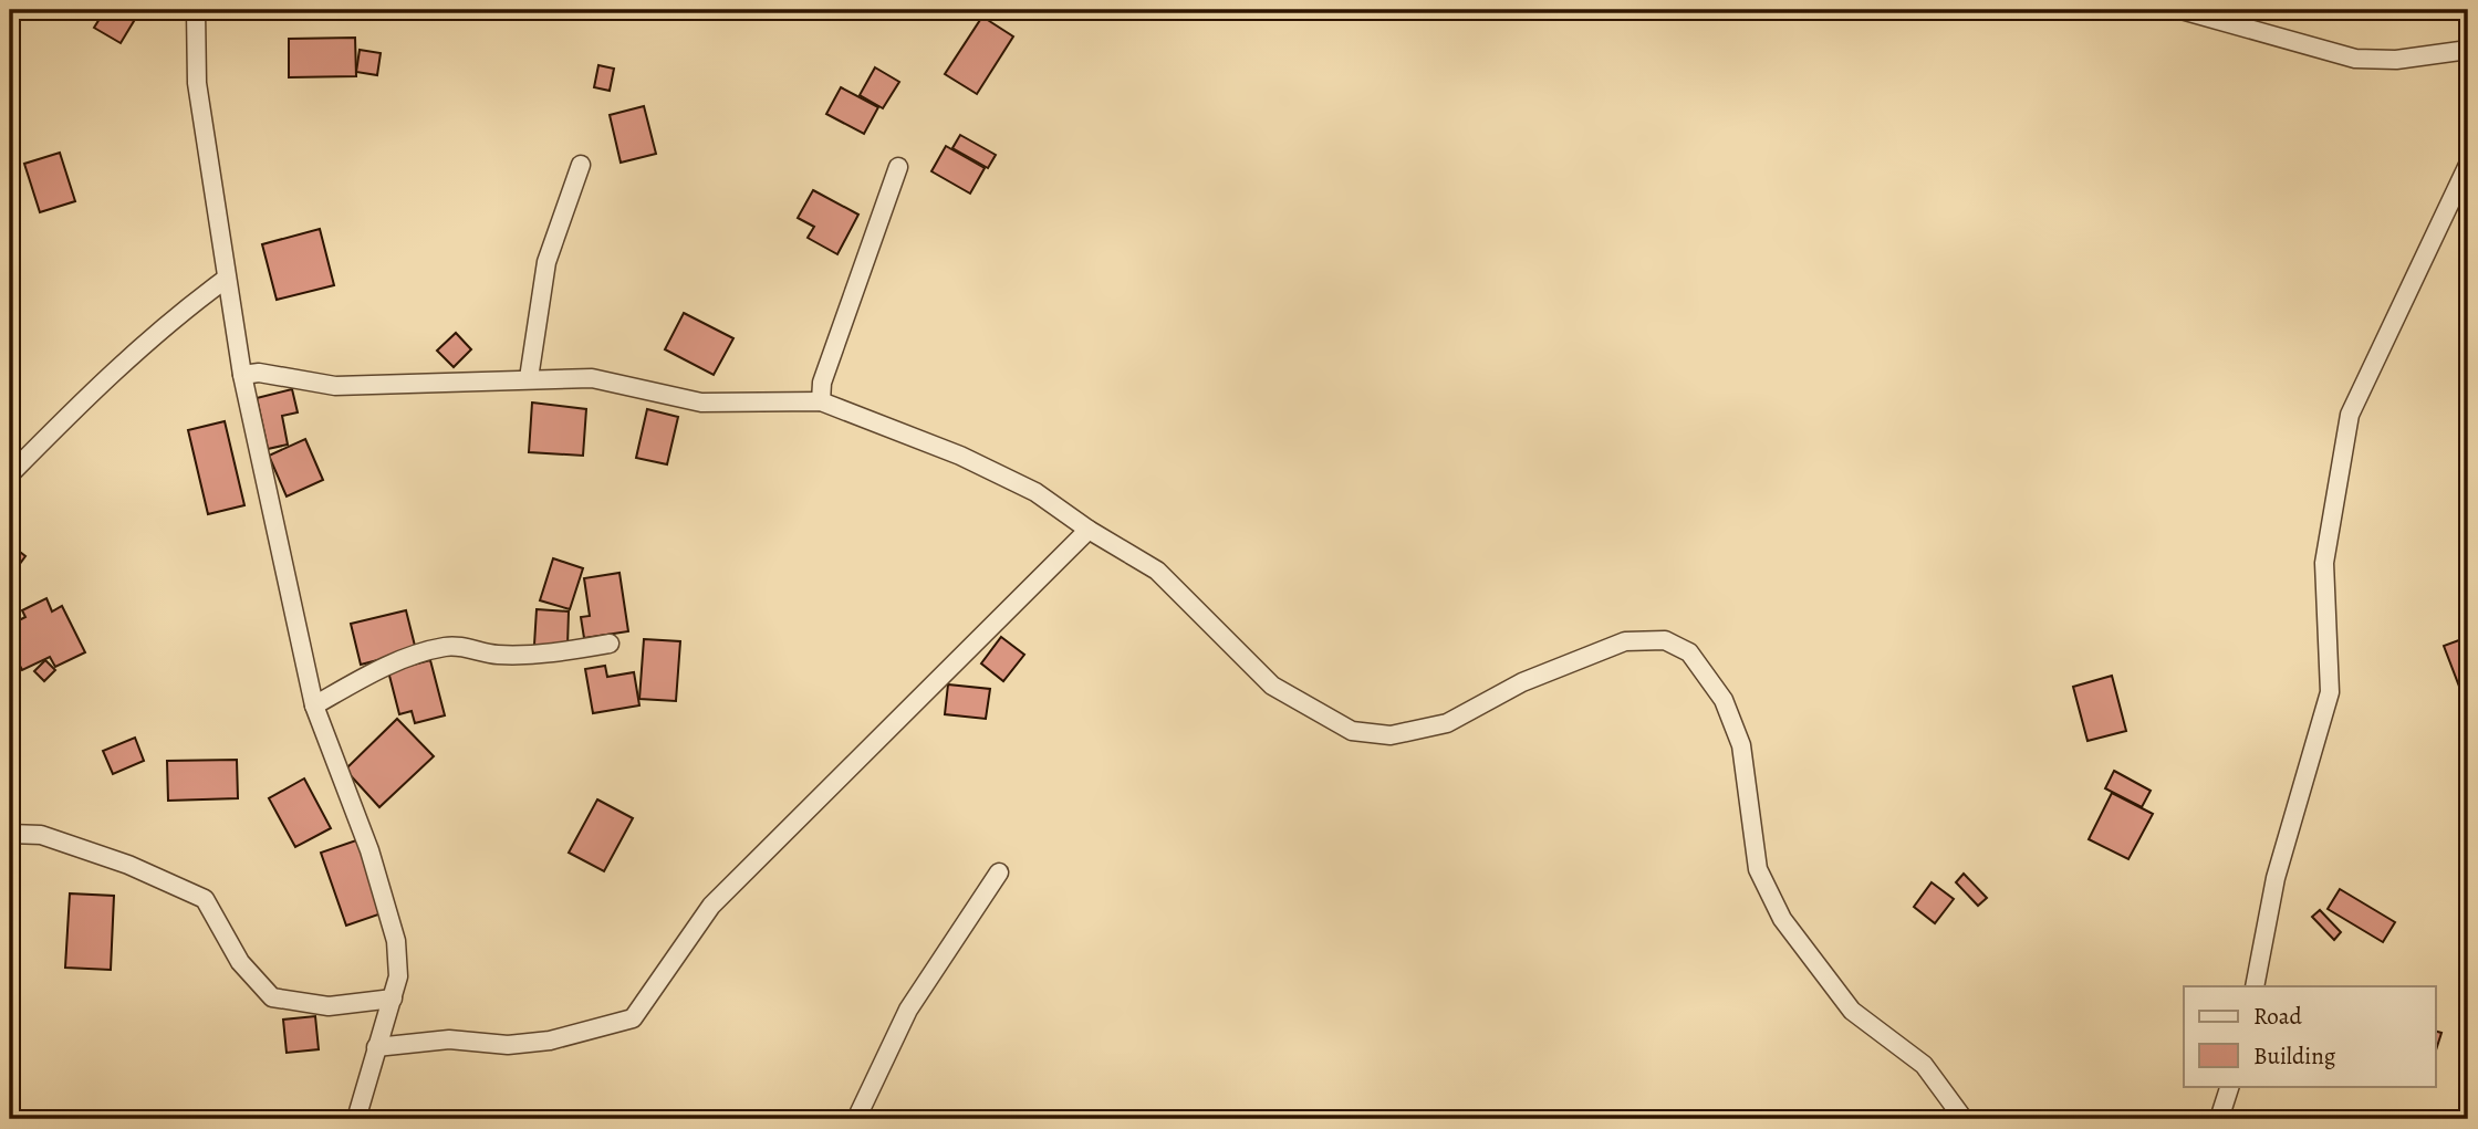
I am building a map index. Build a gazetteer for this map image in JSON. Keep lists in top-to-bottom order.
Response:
{
  "legend": ["Road", "Building"]
}
